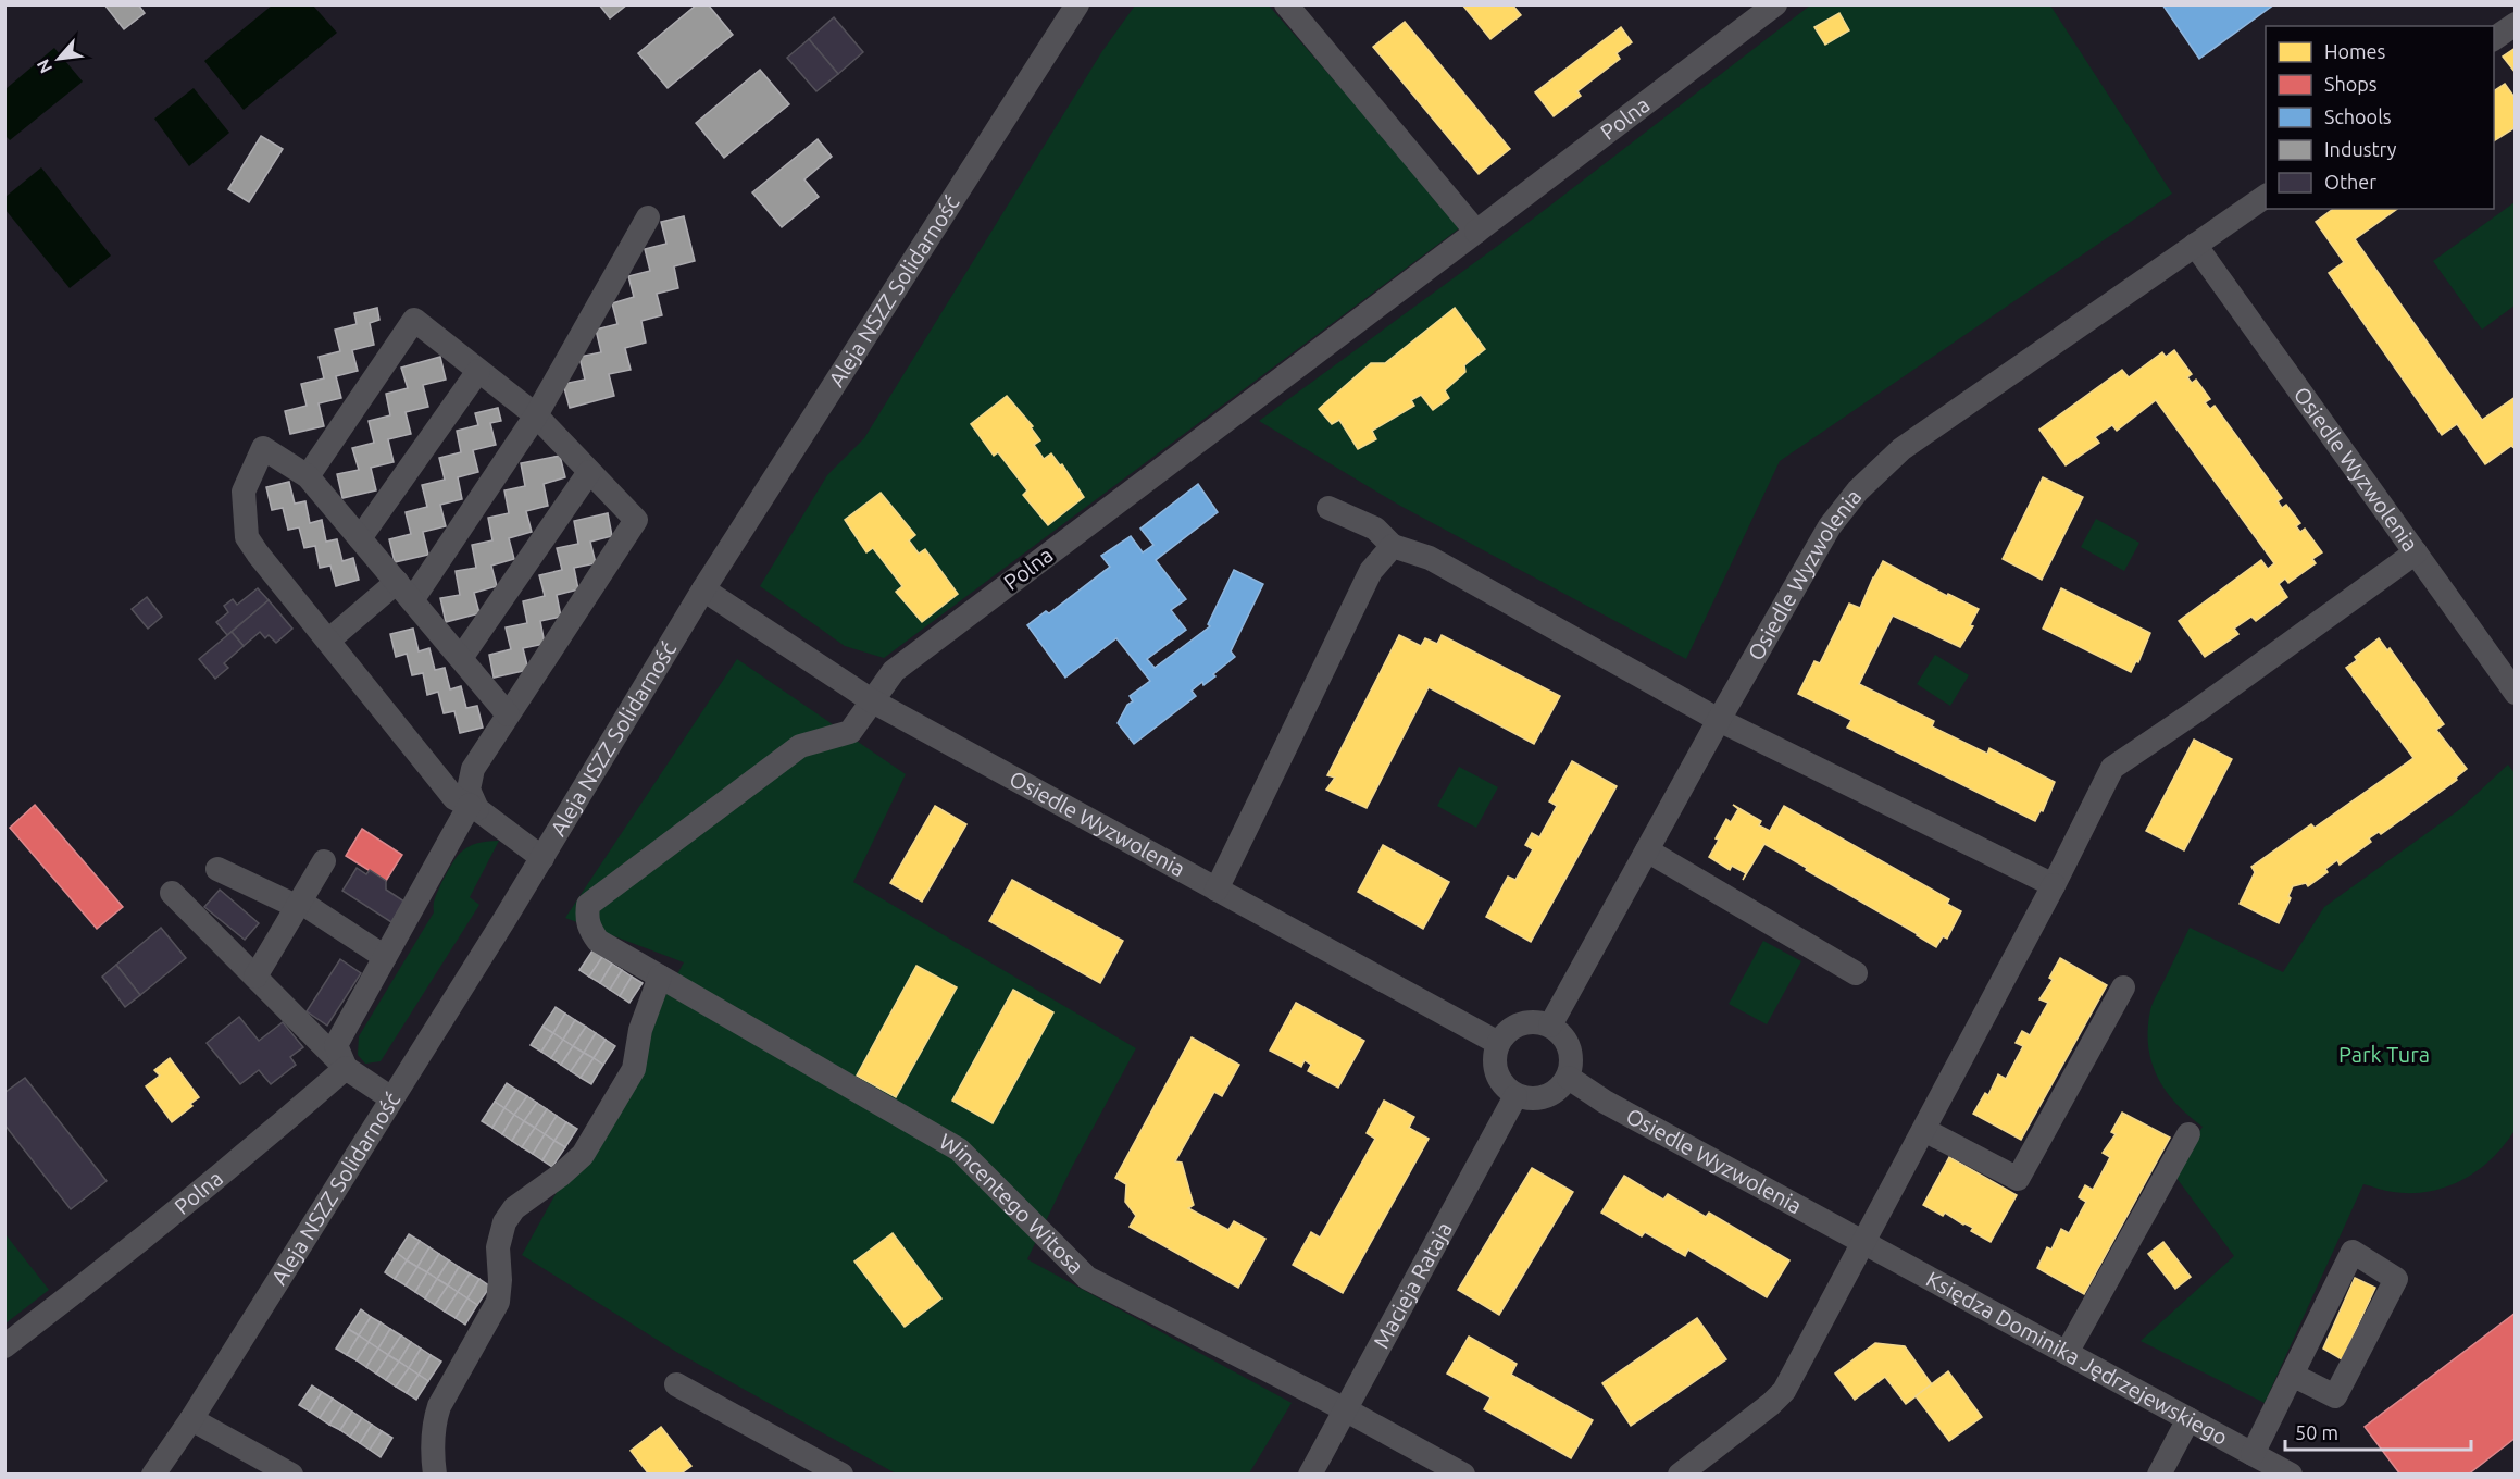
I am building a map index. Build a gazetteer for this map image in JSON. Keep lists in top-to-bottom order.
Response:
{
  "streets": {
    "street": [
      "Polna",
      "Aleja NSZZ Solidarność",
      "Osiedle Wyzwolenia",
      "Wincentego Witosa",
      "Macieja Rataja",
      "Księdza Dominika Jędrzejewskiego"
    ]
  },
  "crossings": [
    ["Polna", "Osiedle Wyzwolenia"],
    ["Polna", "Wincentego Witosa"],
    ["Aleja NSZZ Solidarność", "Osiedle Wyzwolenia"],
    ["Osiedle Wyzwolenia", "Macieja Rataja"],
    ["Osiedle Wyzwolenia", "Księdza Dominika Jędrzejewskiego"],
    ["Wincentego Witosa", "Macieja Rataja"]
  ],
  "parks": ["Park Tura"],
  "legend": [
    "Homes",
    "Shops",
    "Schools",
    "Industry",
    "Other"
  ],
  "scale_bar": "50 m",
  "north": "bottom left"
}
